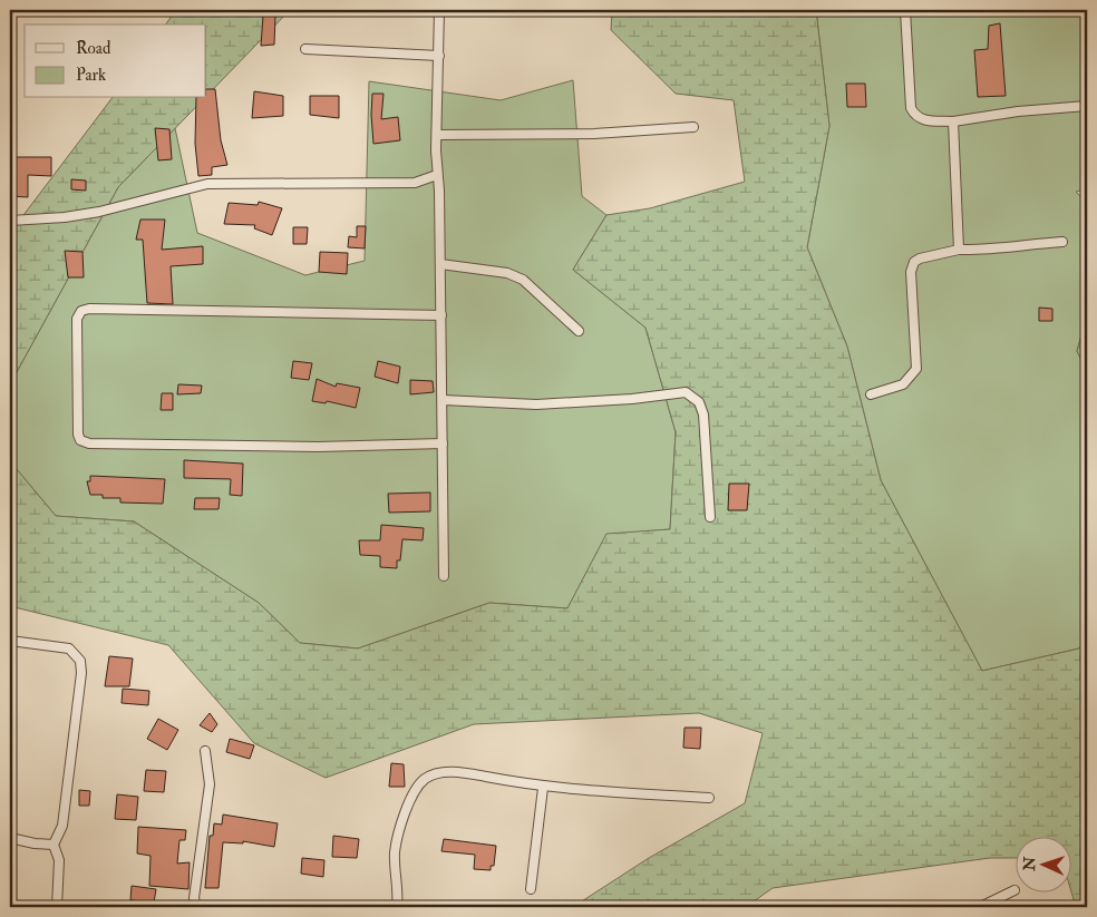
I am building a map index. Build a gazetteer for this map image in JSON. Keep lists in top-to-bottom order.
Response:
{
  "legend": ["Road", "Park"],
  "north": "left"
}
